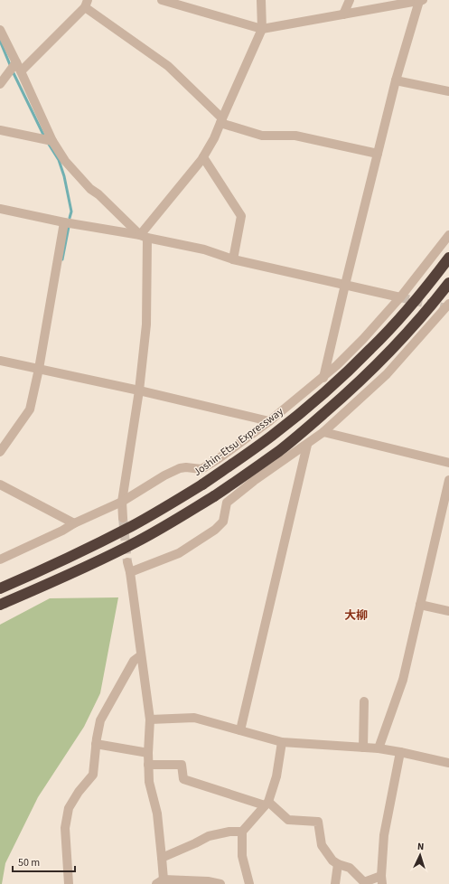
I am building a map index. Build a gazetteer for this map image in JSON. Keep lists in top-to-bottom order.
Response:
{
  "streets": {
    "highway": ["Joshin-Etsu Expressway"]
  },
  "districts": ["大柳"],
  "scale_bar": "50 m",
  "north": "top"
}
